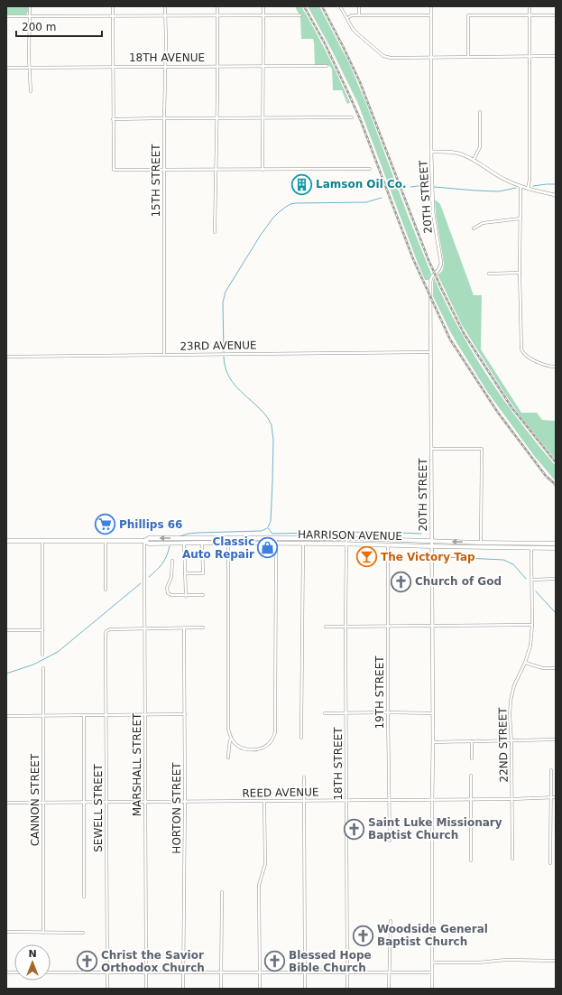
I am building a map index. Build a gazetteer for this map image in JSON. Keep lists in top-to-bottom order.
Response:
{
  "streets": {
    "main road": ["HARRISON AVENUE"],
    "street": [
      "18TH AVENUE",
      "15TH STREET",
      "20TH STREET",
      "23RD AVENUE",
      "19TH STREET",
      "22ND STREET",
      "18TH STREET",
      "MARSHALL STREET",
      "REED AVENUE",
      "CANNON STREET",
      "SEWELL STREET",
      "HORTON STREET"
    ]
  },
  "crossings": [
    ["18TH AVENUE", "15TH STREET"],
    ["15TH STREET", "23RD AVENUE"],
    ["20TH STREET", "23RD AVENUE"],
    ["20TH STREET", "HARRISON AVENUE"],
    ["20TH STREET", "REED AVENUE"],
    ["HARRISON AVENUE", "19TH STREET"],
    ["HARRISON AVENUE", "22ND STREET"],
    ["HARRISON AVENUE", "18TH STREET"],
    ["HARRISON AVENUE", "MARSHALL STREET"],
    ["19TH STREET", "REED AVENUE"],
    ["22ND STREET", "REED AVENUE"],
    ["18TH STREET", "REED AVENUE"],
    ["MARSHALL STREET", "REED AVENUE"],
    ["MARSHALL STREET", "SEWELL STREET"],
    ["REED AVENUE", "CANNON STREET"],
    ["REED AVENUE", "SEWELL STREET"],
    ["REED AVENUE", "HORTON STREET"]
  ],
  "places": {
    "building": ["Lamson Oil Co."],
    "supermarket": ["Phillips 66"],
    "shop": ["Classic Auto Repair"],
    "bar": ["The Victory Tap"],
    "church": [
      "Church of God",
      "Saint Luke Missionary Baptist Church",
      "Woodside General Baptist Church",
      "Christ the Savior Orthodox Church",
      "Blessed Hope Bible Church"
    ]
  },
  "scale_bar": "200 m",
  "north": "top"
}
